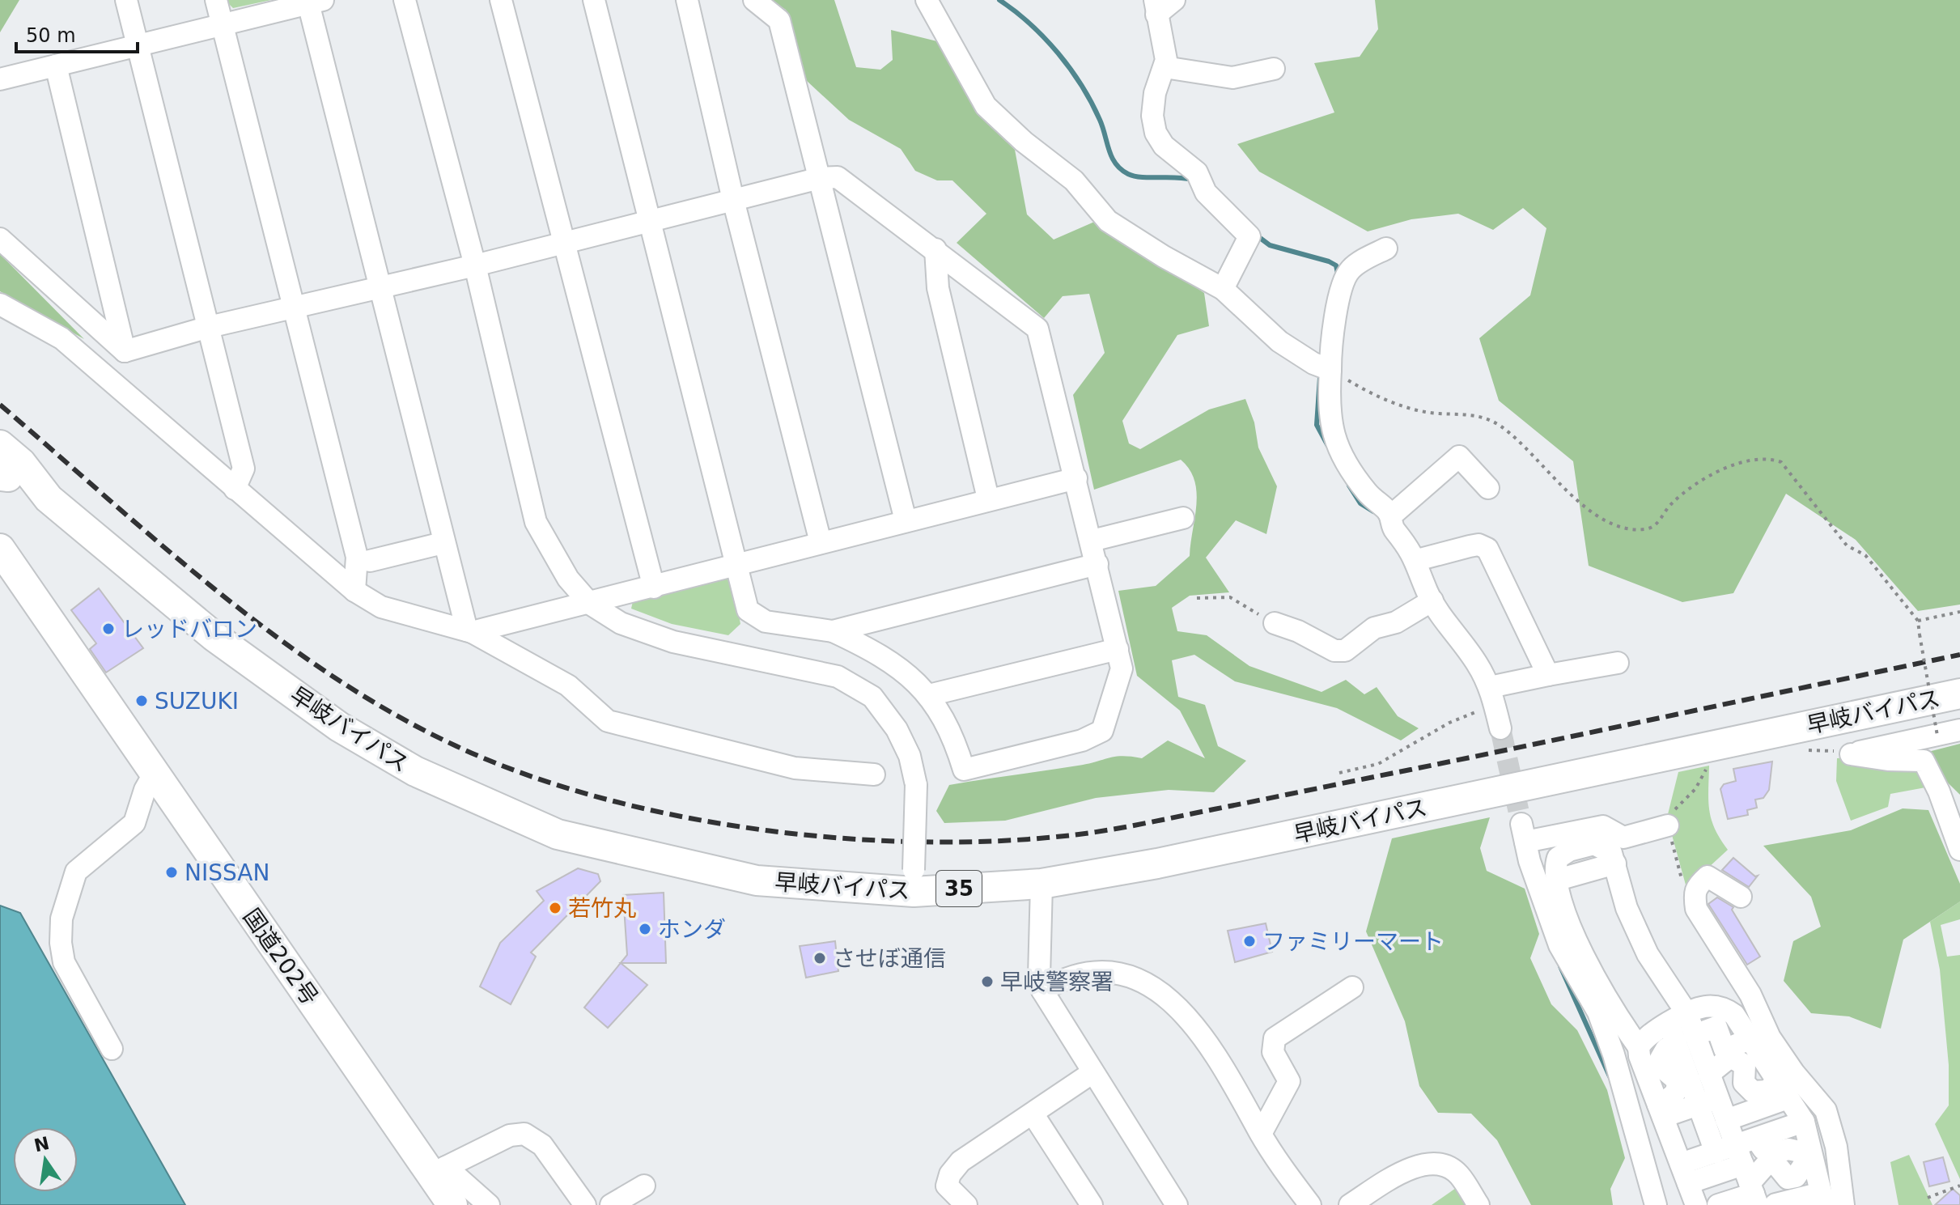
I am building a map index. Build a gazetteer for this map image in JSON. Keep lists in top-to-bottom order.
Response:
{
  "streets": {
    "highway": ["早岐バイパス", "35", "国道202号"]
  },
  "places": [
    "レッドバロン",
    "SUZUKI",
    "NISSAN",
    "若竹丸",
    "ホンダ",
    "ファミリーマート",
    "させぼ通信",
    "早岐警察署"
  ],
  "scale_bar": "50 m",
  "north": "top"
}
